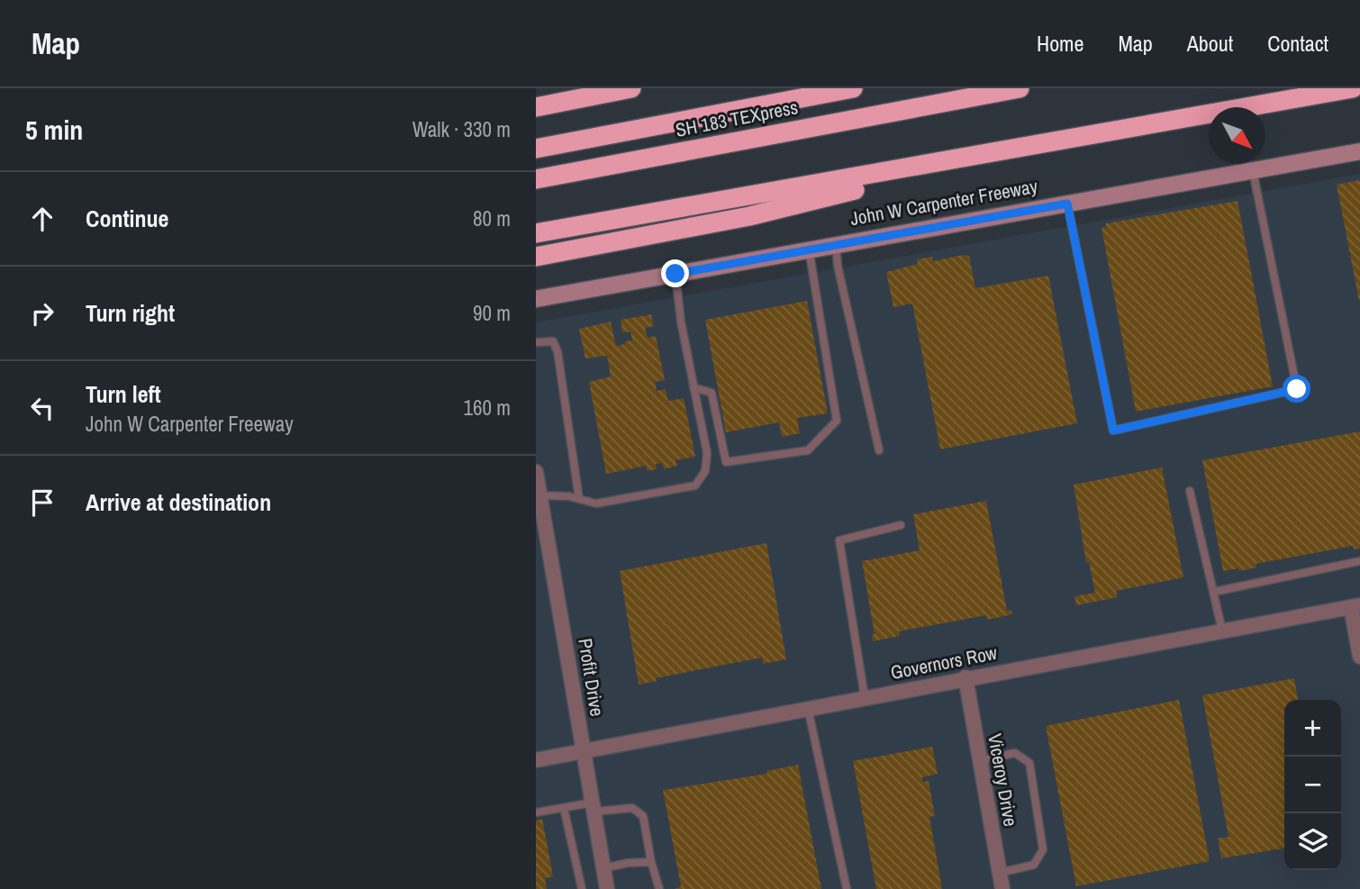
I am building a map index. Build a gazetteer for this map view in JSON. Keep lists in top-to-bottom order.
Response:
{
  "streets": {
    "highway": ["SH 183 TEXpress", "John W Carpenter Freeway"],
    "street": ["Governors Row", "Profit Drive", "Viceroy Drive"]
  },
  "crossings": [
    ["Governors Row", "Profit Drive"],
    ["Governors Row", "Viceroy Drive"]
  ],
  "north": "bottom right",
  "page": {
    "header": "Map",
    "nav": [
      "Home",
      "Map",
      "About",
      "Contact"
    ],
    "heading": ["5 min", "Walk · 330 m"],
    "list": [
      ["Continue", "80 m"],
      ["Turn right", "90 m"],
      ["Turn left", "John W Carpenter Freeway", "160 m"],
      "Arrive at destination"
    ],
    "map_buttons": ["+", "−"]
  }
}
